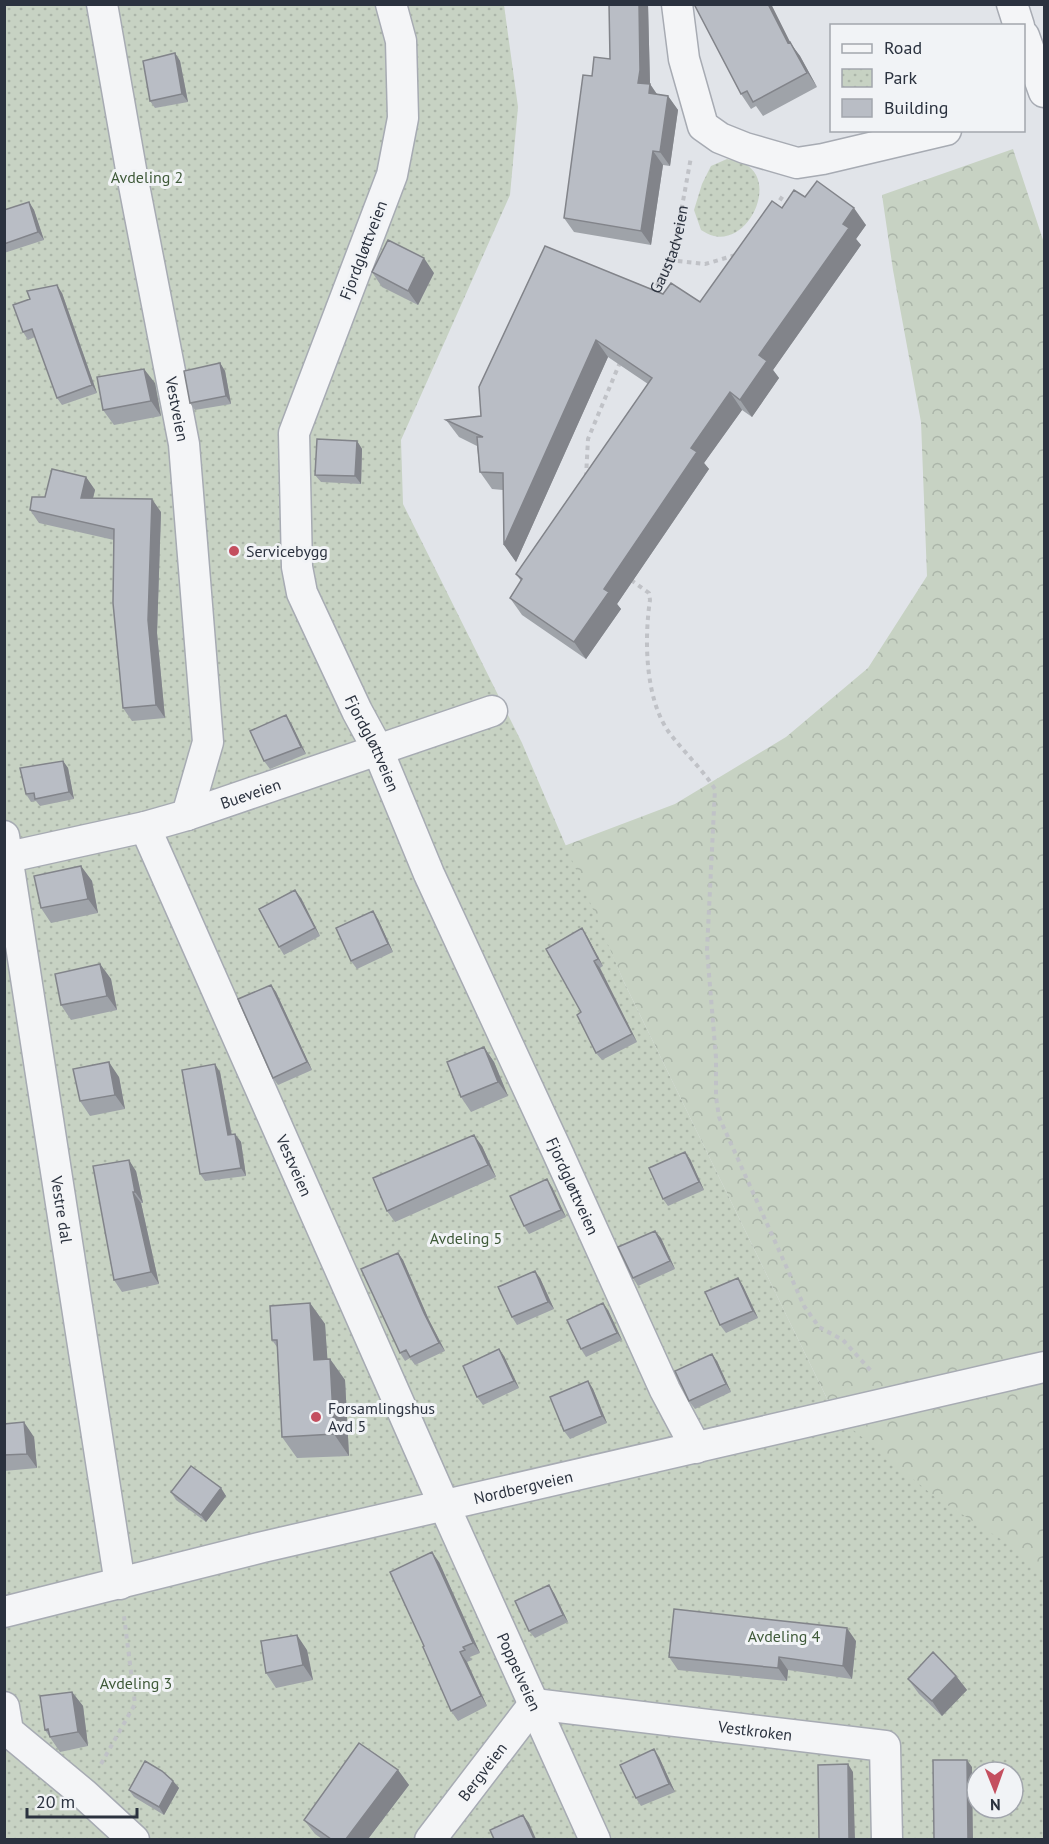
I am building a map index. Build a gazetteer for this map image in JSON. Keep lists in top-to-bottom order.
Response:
{
  "streets": {
    "street": [
      "Fjordgløttveien",
      "Vestveien",
      "Bueveien",
      "Vestre dal",
      "Nordbergveien",
      "Poppelveien",
      "Vestkroken",
      "Bergveien"
    ],
    "path": ["Gaustadveien"]
  },
  "crossings": [
    ["Fjordgløttveien", "Bueveien"],
    ["Fjordgløttveien", "Nordbergveien"],
    ["Vestveien", "Bueveien"],
    ["Vestveien", "Nordbergveien"],
    ["Vestveien", "Poppelveien"],
    ["Bueveien", "Vestre dal"],
    ["Vestre dal", "Nordbergveien"],
    ["Nordbergveien", "Poppelveien"],
    ["Poppelveien", "Vestkroken"],
    ["Poppelveien", "Bergveien"],
    ["Vestkroken", "Bergveien"]
  ],
  "parks": [
    "Avdeling 2",
    "Avdeling 5",
    "Avdeling 4",
    "Avdeling 3"
  ],
  "places": ["Servicebygg", "Forsamlingshus Avd 5"],
  "legend": ["Road", "Park", "Building"],
  "scale_bar": "20 m",
  "north": "bottom"
}
